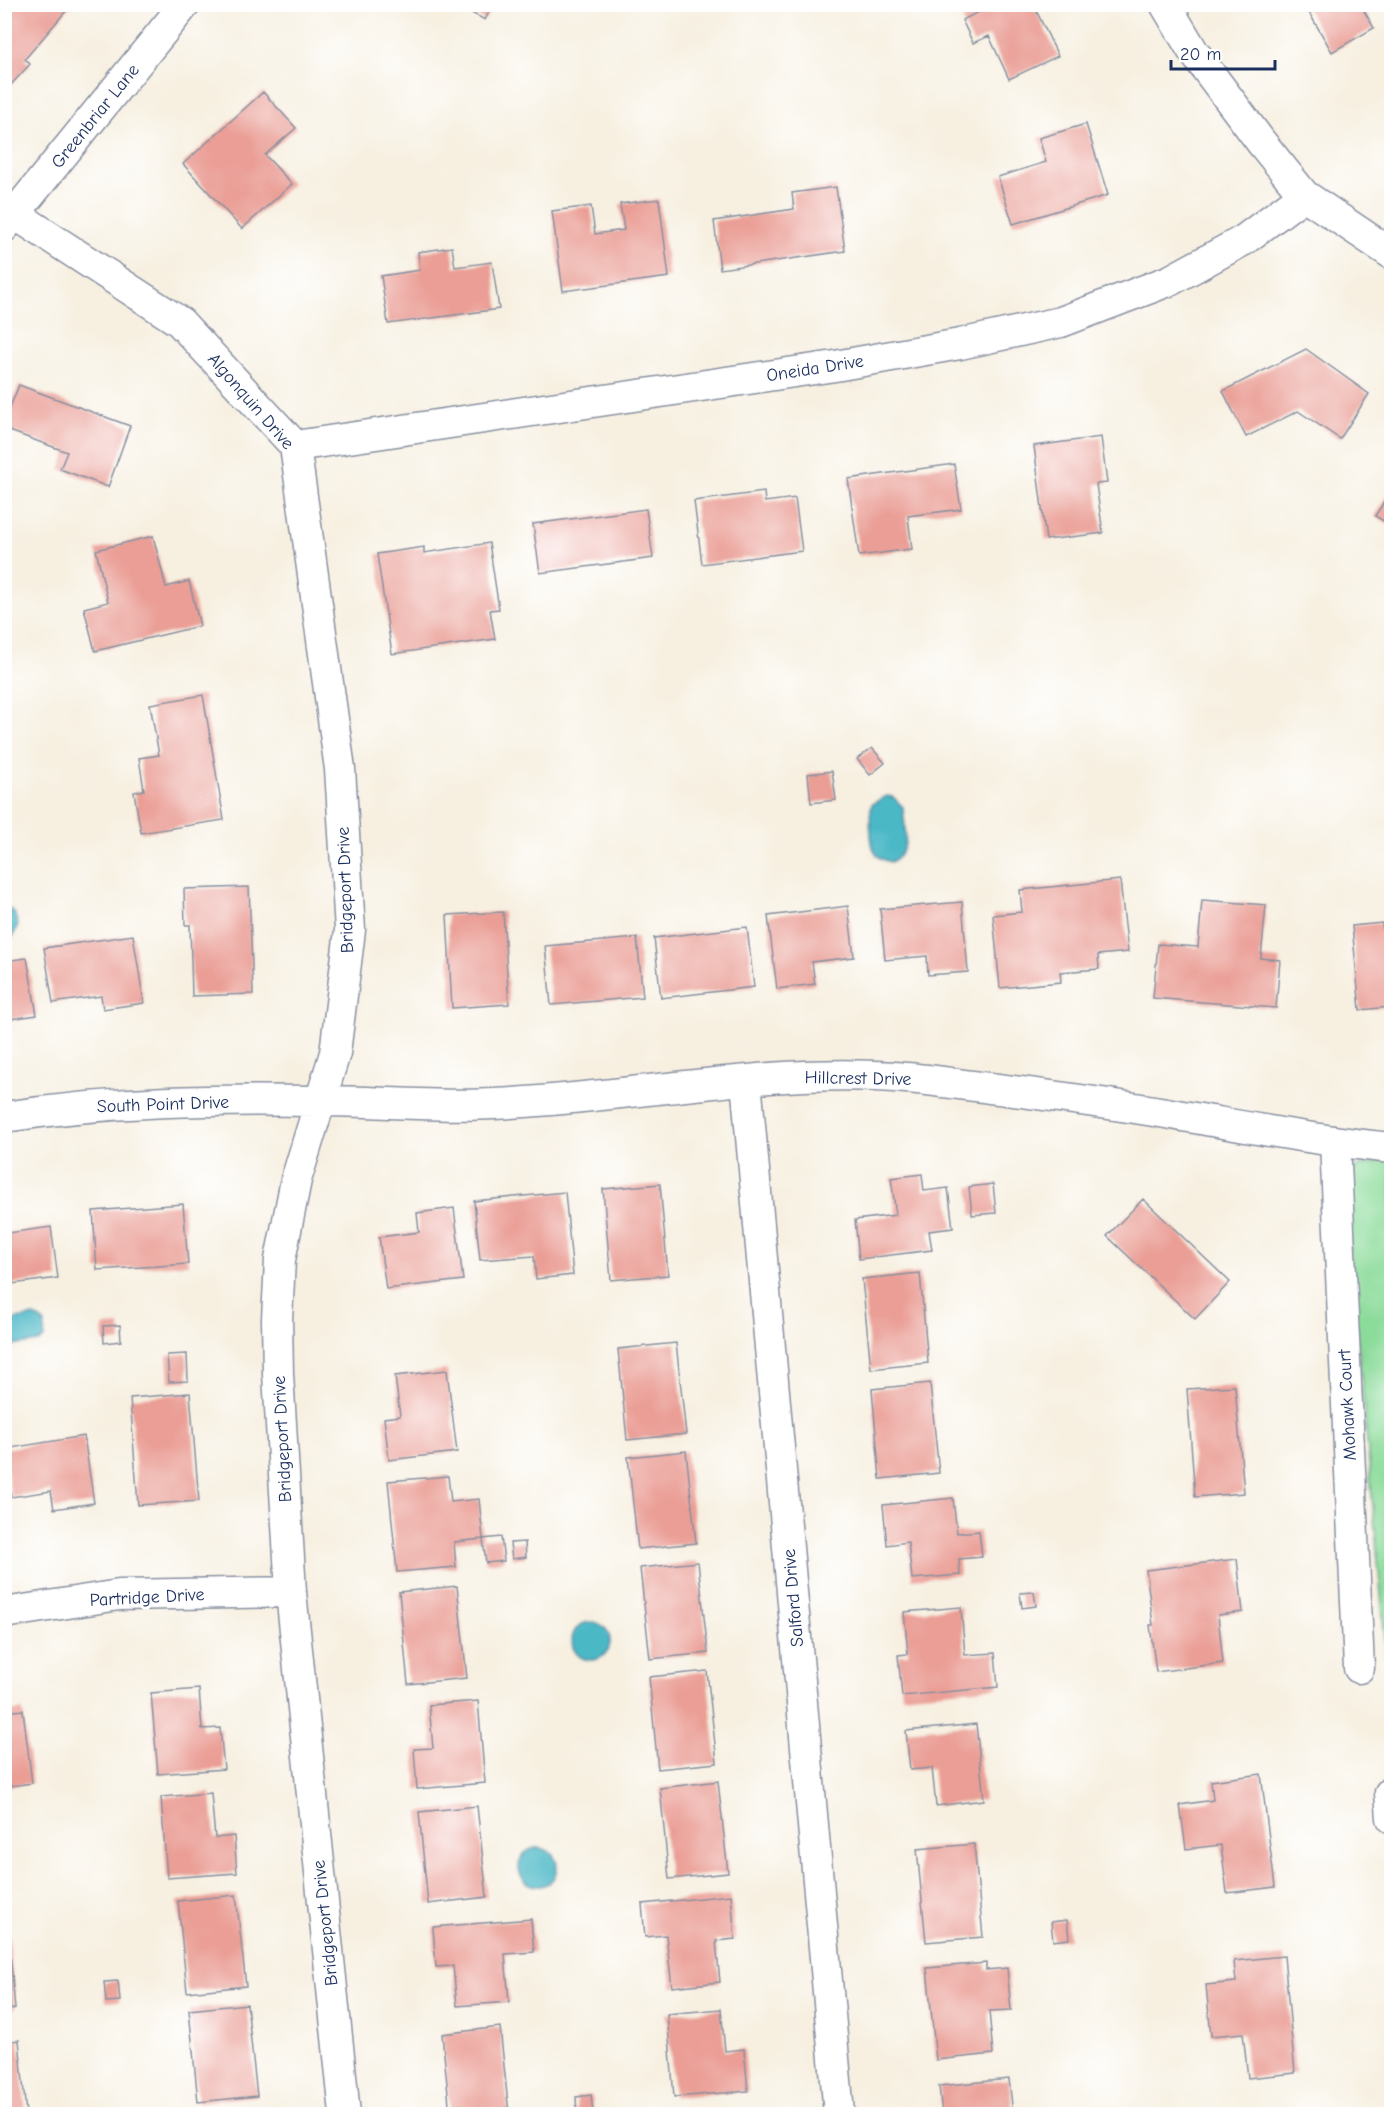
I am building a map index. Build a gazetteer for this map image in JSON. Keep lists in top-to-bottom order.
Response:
{
  "streets": {
    "street": [
      "Greenbriar Lane",
      "Oneida Drive",
      "Algonquin Drive",
      "Bridgeport Drive",
      "Hillcrest Drive",
      "South Point Drive",
      "Mohawk Court",
      "Partridge Drive",
      "Salford Drive"
    ]
  },
  "crossings": [
    ["Greenbriar Lane", "Algonquin Drive"],
    ["Oneida Drive", "Algonquin Drive"],
    ["Algonquin Drive", "Bridgeport Drive"],
    ["Bridgeport Drive", "Hillcrest Drive"],
    ["Bridgeport Drive", "South Point Drive"],
    ["Bridgeport Drive", "Partridge Drive"],
    ["Hillcrest Drive", "South Point Drive"],
    ["Hillcrest Drive", "Mohawk Court"],
    ["Hillcrest Drive", "Salford Drive"]
  ],
  "scale_bar": "20 m"
}
